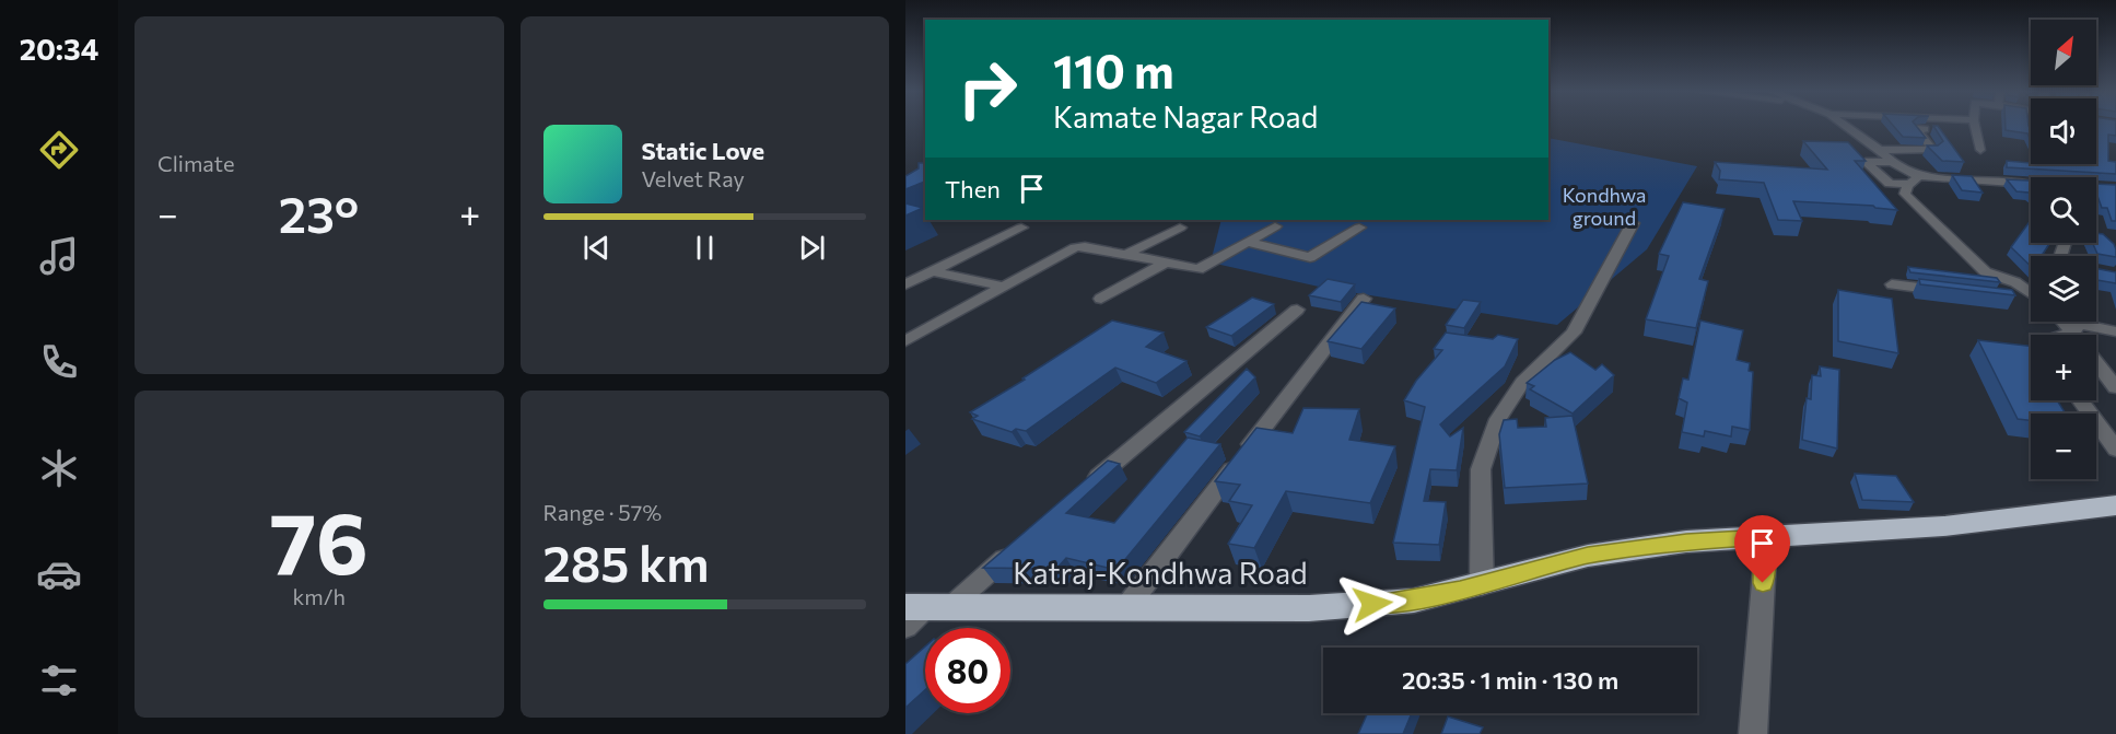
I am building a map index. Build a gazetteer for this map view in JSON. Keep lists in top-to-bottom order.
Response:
{
  "streets": {
    "highway": ["Katraj-Kondhwa Road"]
  },
  "parks": ["Kondhwa ground"],
  "north": "top right",
  "page": {
    "tabs": "20:34",
    "tile": [
      "Climate",
      ["76", "km/h"],
      ["Range · 57%", "285 km"]
    ],
    "map_buttons": ["+", "−"],
    "turn": ["110 m", "Kamate Nagar Road"],
    "song": ["Static Love", "Velvet Ray"],
    "then": "Then",
    "heat": ["−", "23°", "+"],
    "limit": "80",
    "trip": "20:35 · 1 min · 130 m"
  }
}
